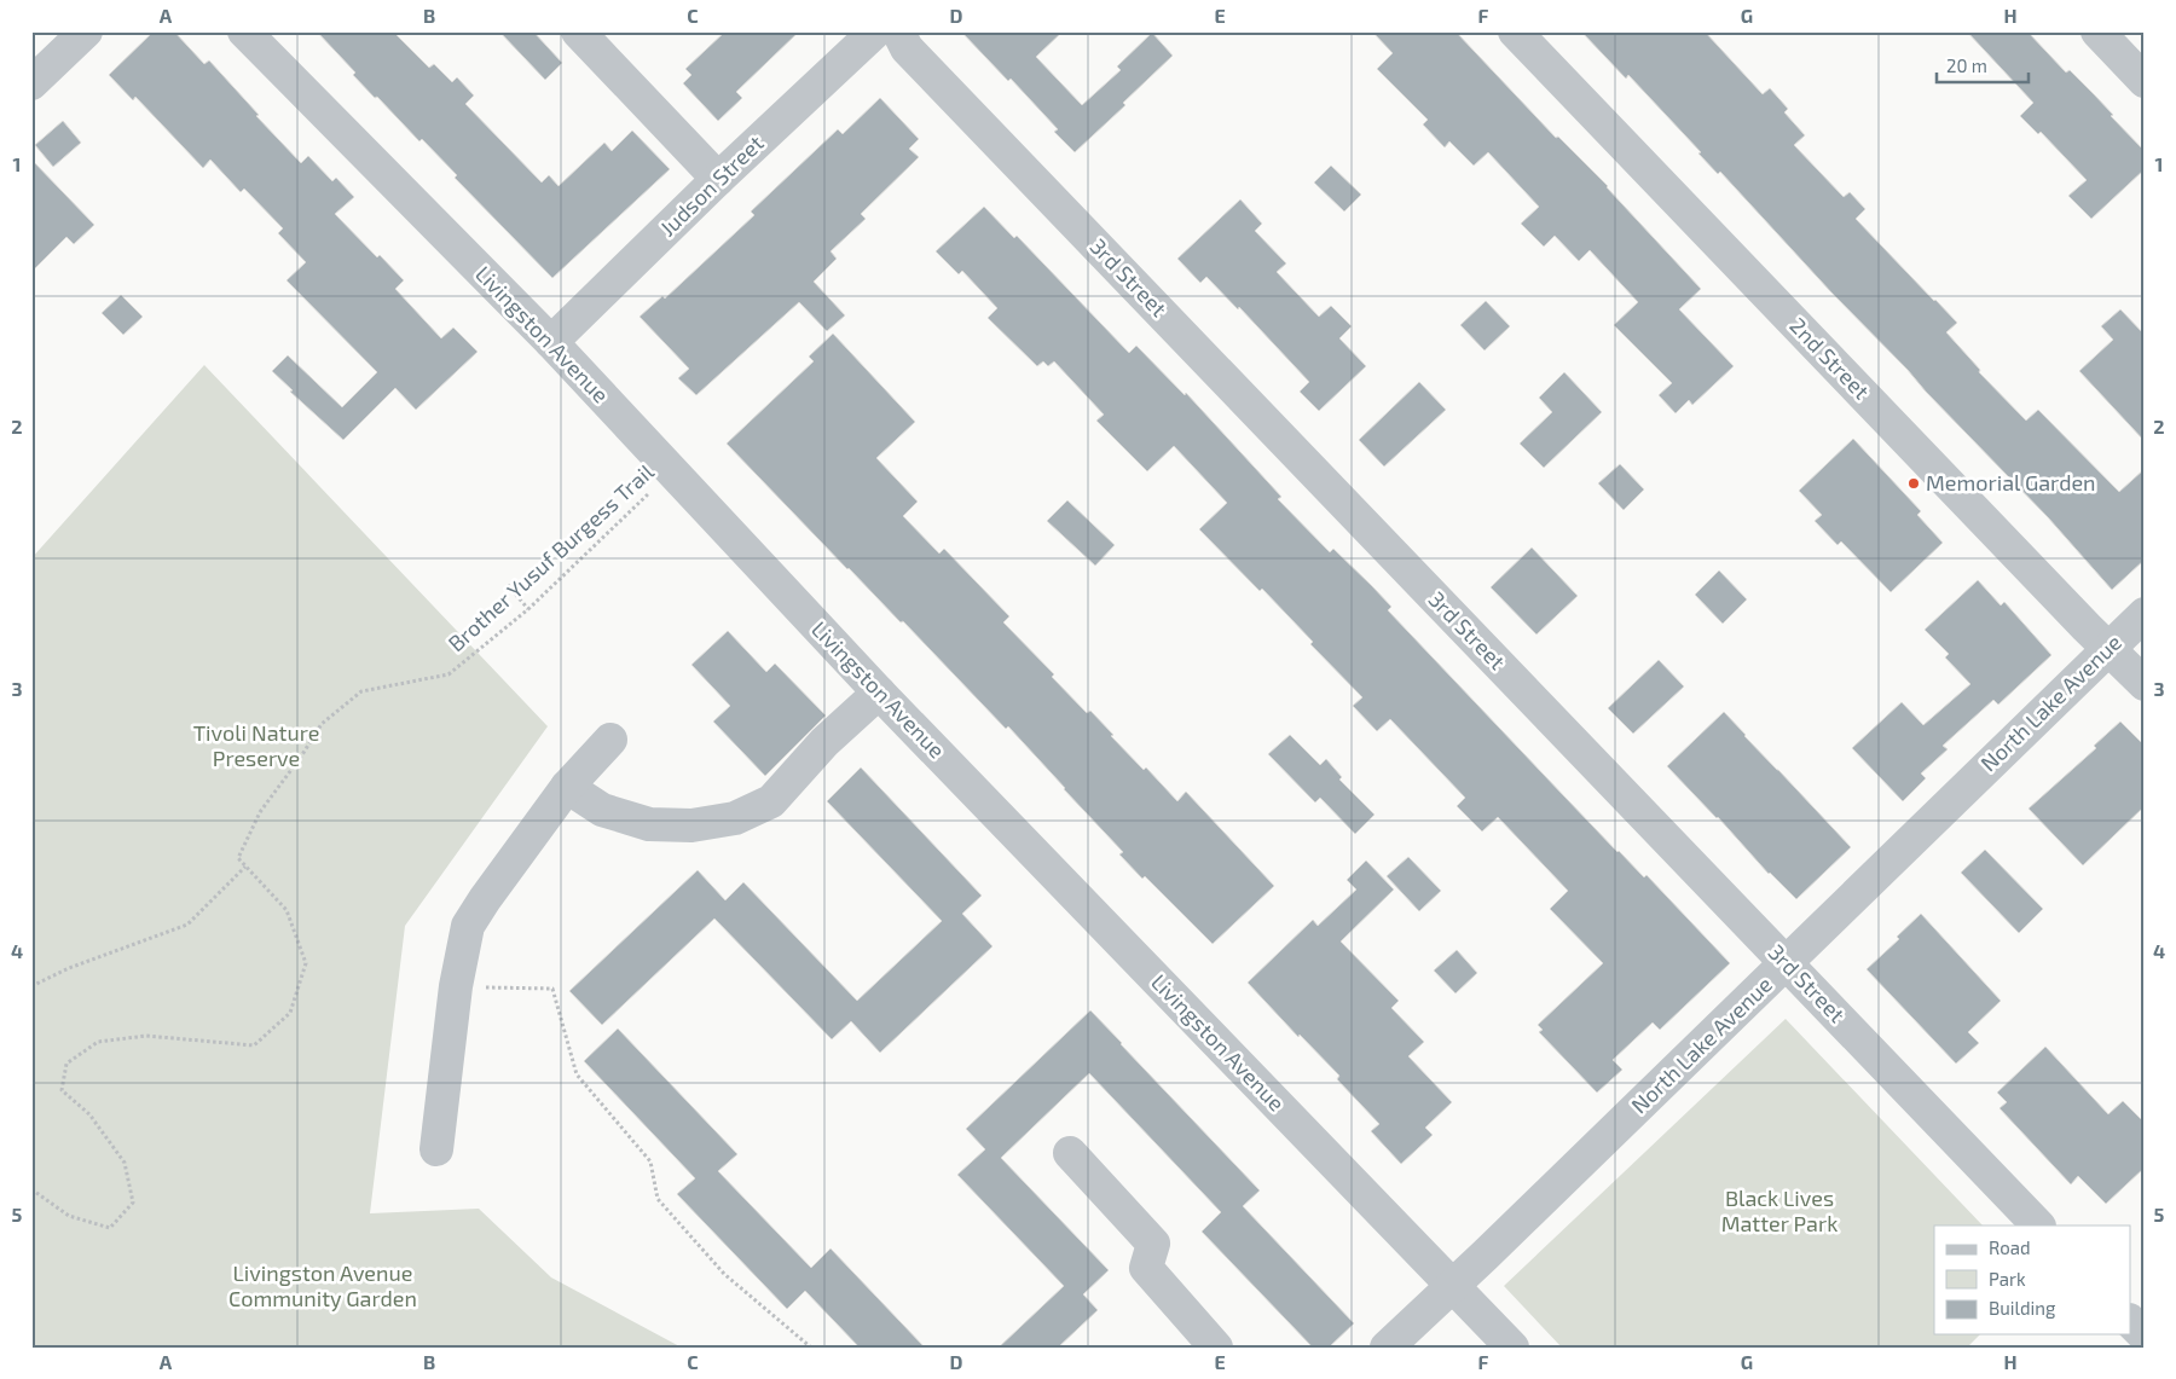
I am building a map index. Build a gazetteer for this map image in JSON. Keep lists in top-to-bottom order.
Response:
{
  "streets": {
    "street": [
      "Judson Street",
      "3rd Street",
      "Livingston Avenue",
      "2nd Street",
      "North Lake Avenue"
    ],
    "path": ["Brother Yusuf Burgess Trail"]
  },
  "crossings": [
    ["Judson Street", "Livingston Avenue"],
    ["3rd Street", "North Lake Avenue"],
    ["Livingston Avenue", "Brother Yusuf Burgess Trail"],
    ["Livingston Avenue", "North Lake Avenue"],
    ["2nd Street", "North Lake Avenue"]
  ],
  "parks": ["Tivoli Nature Preserve", "Black Lives Matter Park", "Livingston Avenue Community Garden"],
  "places": ["Memorial Garden"],
  "legend": ["Road", "Park", "Building"],
  "scale_bar": "20 m",
  "grid": {
    "columns": [
      "A",
      "B",
      "C",
      "D",
      "E",
      "F",
      "G",
      "H"
    ],
    "rows": [
      "1",
      "2",
      "3",
      "4",
      "5"
    ]
  }
}
